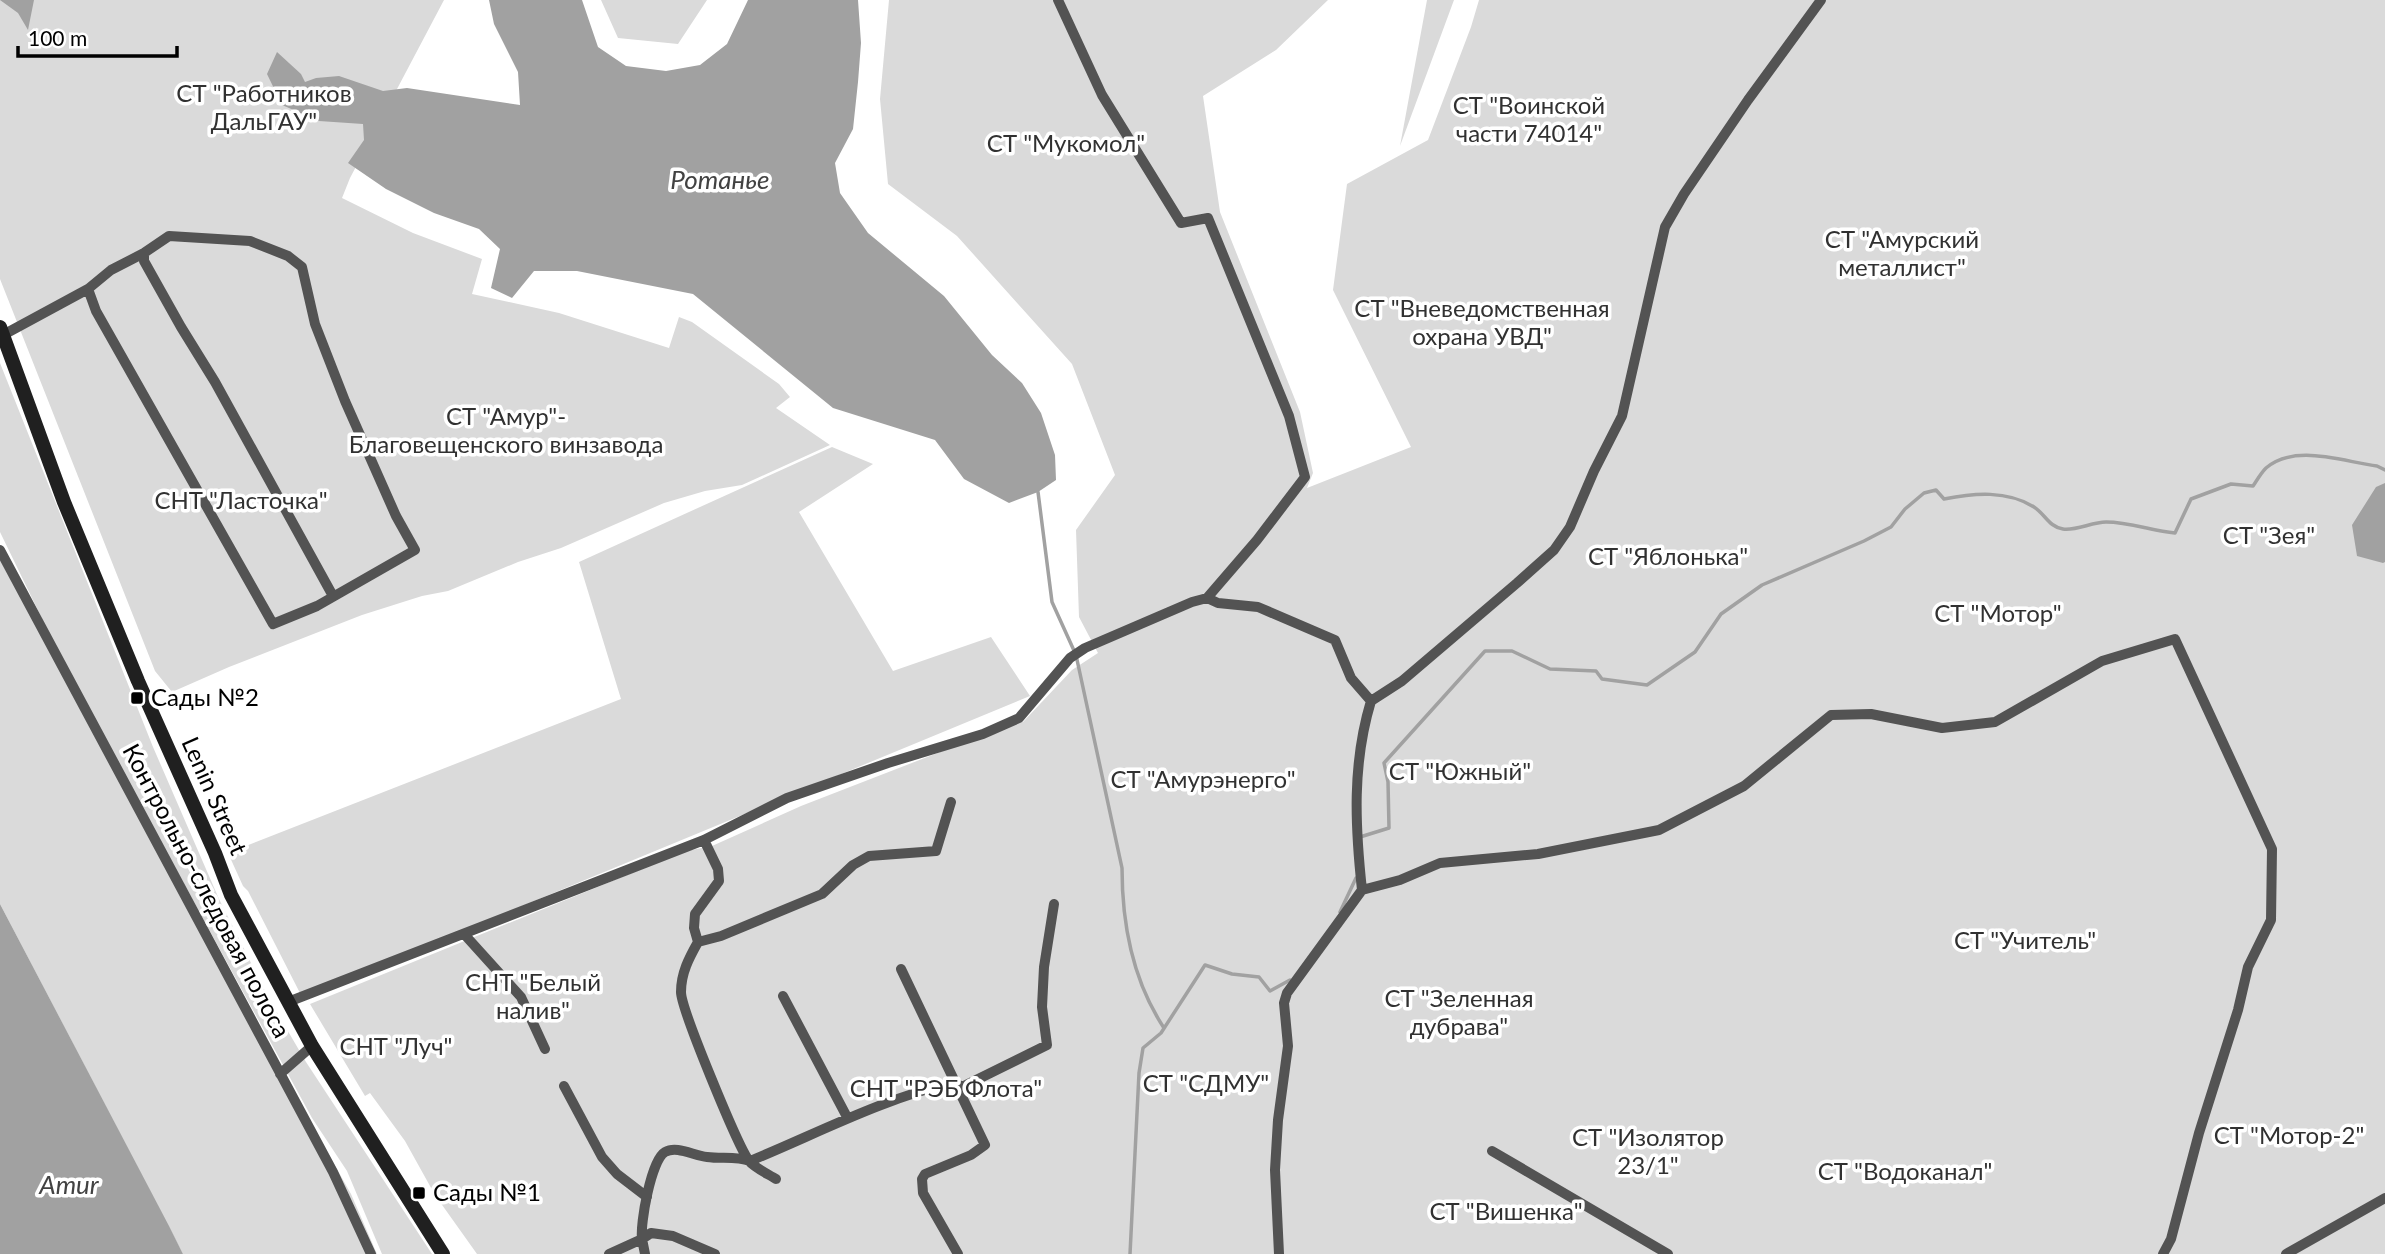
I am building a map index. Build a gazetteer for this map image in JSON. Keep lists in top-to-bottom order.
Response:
{
  "streets": {
    "street": ["Lenin Street", "Контрольно-следовая полоса"]
  },
  "water": ["Ротанье", "Amur"],
  "parks": [
    "СТ \"Работников ДальГАУ\"",
    "СТ \"Воинской части 74014\"",
    "СТ \"Мукомол\"",
    "СТ \"Амурский металлист\"",
    "СТ \"Вневедомственная охрана УВД\"",
    "СТ \"Амур\"- Благовещенского винзавода",
    "СНТ \"Ласточка\"",
    "СТ \"Зея\"",
    "СТ \"Яблонька\"",
    "СТ \"Мотор\"",
    "СТ \"Южный\"",
    "СТ \"Амурэнерго\"",
    "СТ \"Учитель\"",
    "СНТ \"Белый налив\"",
    "СТ \"Зеленная дубрава\"",
    "СНТ \"Луч\"",
    "СТ \"СДМУ\"",
    "СНТ \"РЭБ Флота\"",
    "СТ \"Мотор-2\"",
    "СТ \"Изолятор 23/1\"",
    "СТ \"Водоканал\"",
    "СТ \"Вишенка\""
  ],
  "places": {
    "transit": ["Сады №2", "Сады №1"]
  },
  "scale_bar": "100 m"
}
